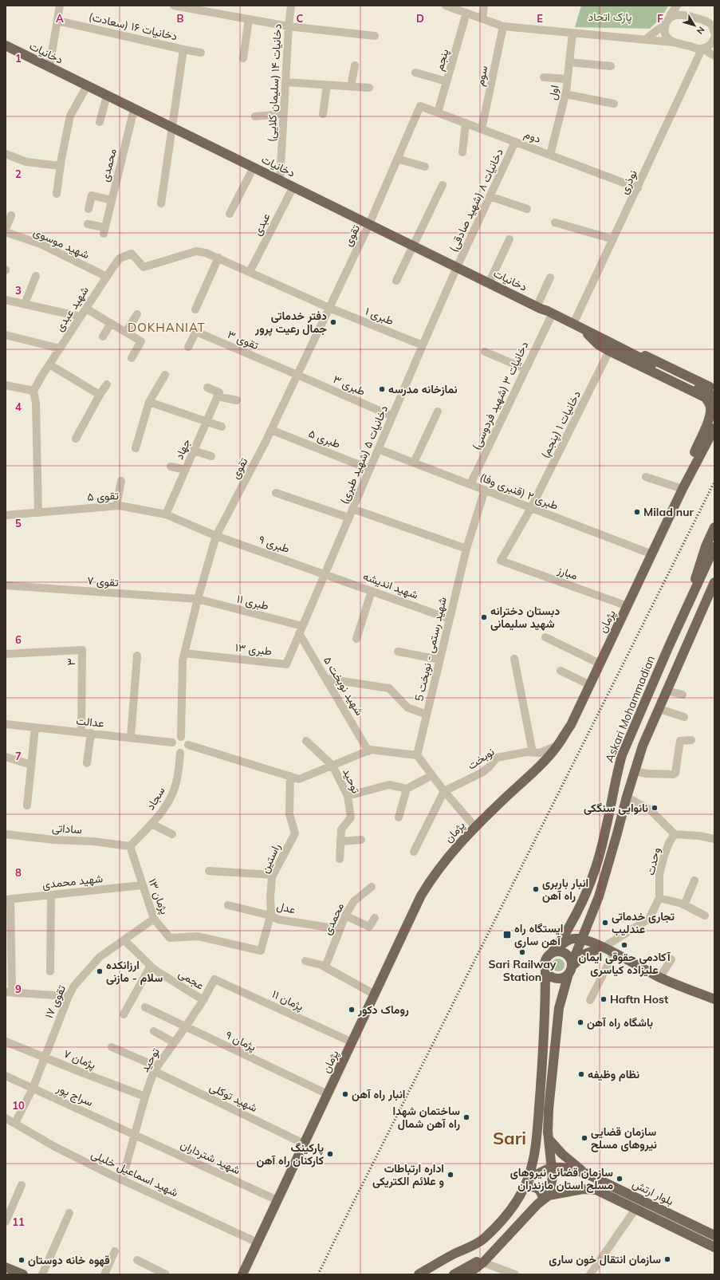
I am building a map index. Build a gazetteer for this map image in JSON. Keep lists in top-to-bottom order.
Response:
{
  "streets": {
    "main road": [
      "دخانیات",
      "پژمان",
      "Askari Mohammadian",
      "بلوار ارتش"
    ],
    "street": [
      "دخانیات ۱۶ (سعادت)",
      "پنجم",
      "سوم",
      "دخانیات ۱۴ (سلیمان کلایی)",
      "اول",
      "دوم",
      "محمدی",
      "نوذری",
      "دخانیات ۸ (شهید صادقی)",
      "عبدی",
      "تقوی",
      "شهید موسوی",
      "شهید عبدی",
      "طبری ۱",
      "تقوی ۳",
      "طبری ۳",
      "دخانیات ۳ (شهید فردوسی)",
      "دخانیات ۱ (پنجم)",
      "طبری ۵",
      "جهاد",
      "دخانیات ۵ (شهید طبری)",
      "طبری ۲ (قنبری وفا)",
      "تقوی ۵",
      "طبری ۹",
      "مبارز",
      "تقوی ۷",
      "شهید اندیشه",
      "طبری ۱۱",
      "طبری ۱۳",
      "شهید رستمی - نوبخت 5",
      "۳",
      "شهید نوبخت ۵",
      "عدالت",
      "نوبخت",
      "توحید",
      "سجاد",
      "ساداتی",
      "راستین",
      "وحدت",
      "شهید محمدی",
      "پژمان ۱۳",
      "عدل",
      "عجمی",
      "پژمان ۱۱",
      "تقوی ۱۷",
      "پژمان ۹",
      "پژمان ۷",
      "سراج پور",
      "شهید توکلی",
      "شهید شترداران",
      "شهید اسماعیل خلیلی"
    ]
  },
  "crossings": [
    ["دخانیات ۱۶ (سعادت)", "دخانیات"],
    ["دخانیات", "دخانیات ۱۴ (سلیمان کلایی)"],
    ["دخانیات", "محمدی"],
    ["دخانیات", "نوذری"],
    ["دخانیات", "دخانیات ۸ (شهید صادقی)"],
    ["دخانیات", "عبدی"],
    ["دخانیات", "تقوی"],
    ["دخانیات", "دخانیات ۳ (شهید فردوسی)"],
    ["دخانیات", "دخانیات ۵ (شهید طبری)"],
    ["پنجم", "دوم"],
    ["سوم", "دوم"],
    ["اول", "دوم"],
    ["دوم", "نوذری"],
    ["دوم", "دخانیات ۸ (شهید صادقی)"],
    ["دوم", "تقوی"],
    ["محمدی", "عدل"],
    ["دخانیات ۸ (شهید صادقی)", "دخانیات ۵ (شهید طبری)"],
    ["عبدی", "شهید عبدی"],
    ["عبدی", "طبری ۱"],
    ["تقوی", "طبری ۱"],
    ["تقوی", "تقوی ۳"],
    ["تقوی", "طبری ۳"],
    ["تقوی", "طبری ۵"],
    ["تقوی", "تقوی ۵"],
    ["تقوی", "طبری ۹"],
    ["تقوی", "تقوی ۷"],
    ["تقوی", "طبری ۱۱"],
    ["تقوی", "طبری ۱۳"],
    ["تقوی", "عدالت"],
    ["تقوی", "سجاد"],
    ["شهید موسوی", "شهید عبدی"],
    ["شهید عبدی", "طبری ۱"],
    ["طبری ۱", "دخانیات ۵ (شهید طبری)"],
    ["تقوی ۳", "طبری ۳"],
    ["طبری ۳", "دخانیات ۵ (شهید طبری)"],
    ["دخانیات ۳ (شهید فردوسی)", "طبری ۲ (قنبری وفا)"],
    ["دخانیات ۱ (پنجم)", "طبری ۲ (قنبری وفا)"],
    ["دخانیات ۱ (پنجم)", "مبارز"],
    ["طبری ۵", "دخانیات ۵ (شهید طبری)"],
    ["جهاد", "تقوی ۵"],
    ["دخانیات ۵ (شهید طبری)", "طبری ۲ (قنبری وفا)"],
    ["دخانیات ۵ (شهید طبری)", "طبری ۹"],
    ["دخانیات ۵ (شهید طبری)", "شهید اندیشه"],
    ["دخانیات ۵ (شهید طبری)", "طبری ۱۱"],
    ["دخانیات ۵ (شهید طبری)", "طبری ۱۳"],
    ["دخانیات ۵ (شهید طبری)", "شهید نوبخت ۵"],
    ["طبری ۲ (قنبری وفا)", "پژمان"],
    ["طبری ۲ (قنبری وفا)", "شهید رستمی - نوبخت 5"],
    ["تقوی ۵", "طبری ۹"],
    ["طبری ۹", "شهید اندیشه"],
    ["مبارز", "پژمان"],
    ["تقوی ۷", "طبری ۱۱"],
    ["شهید اندیشه", "شهید رستمی - نوبخت 5"],
    ["طبری ۱۱", "طبری ۱۳"],
    ["طبری ۱۱", "شهید نوبخت ۵"],
    ["پژمان", "نوبخت"],
    ["پژمان", "پژمان ۱۱"],
    ["پژمان", "پژمان ۹"],
    ["پژمان", "شهید توکلی"],
    ["پژمان", "شهید شترداران"],
    ["پژمان", "شهید اسماعیل خلیلی"],
    ["طبری ۱۳", "شهید نوبخت ۵"],
    ["۳", "عدالت"],
    ["عدالت", "سجاد"],
    ["توحید", "عجمی"],
    ["توحید", "پژمان ۱۱"],
    ["توحید", "پژمان ۹"],
    ["توحید", "پژمان ۷"],
    ["توحید", "سراج پور"],
    ["توحید", "شهید توکلی"],
    ["توحید", "شهید شترداران"],
    ["توحید", "شهید اسماعیل خلیلی"],
    ["سجاد", "ساداتی"],
    ["سجاد", "پژمان ۱۳"],
    ["ساداتی", "پژمان ۱۳"],
    ["راستین", "پژمان ۱۳"],
    ["راستین", "عدل"],
    ["شهید محمدی", "پژمان ۱۳"],
    ["پژمان ۱۳", "تقوی ۱۷"],
    ["عجمی", "تقوی ۱۷"],
    ["تقوی ۱۷", "پژمان ۷"],
    ["تقوی ۱۷", "سراج پور"],
    ["تقوی ۱۷", "شهید اسماعیل خلیلی"],
    ["سراج پور", "شهید شترداران"]
  ],
  "districts": ["DOKHANIAT", "Sari"],
  "parks": ["پارک اتحاد"],
  "places": {
    "other": [
      "دفتر خدماتی جمال رعیت پرور",
      "نمازخانه مدرسه",
      "Milad nur",
      "دبستان دخترانه شهید سلیمانی",
      "نانوایی سنگکی",
      "انبار باربری راه آهن",
      "تجاری خدماتی عندلیب",
      "آکادمی حقوقی ایمان علیزاده کیاسری",
      "Sari Railway Station",
      "ارزانکده سلام - مازنی",
      "Haftn Host",
      "روماک دکور",
      "باشگاه راه آهن",
      "نظام وظیفه",
      "انبار راه آهن",
      "ساختمان شهدا راه آهن شمال",
      "سازمان قضایی نیروهای مسلح",
      "پارکینگ کارکنان راه آهن",
      "اداره ارتباطات و علائم الکتریکی",
      "سازمان قضائی نیروهای مسلح استان مازندران",
      "سازمان انتقال خون ساری",
      "قهوه خانه دوستان"
    ],
    "transit": ["ایستگاه راه آهن ساری"]
  },
  "north": "bottom right",
  "grid": {
    "columns": [
      "A",
      "B",
      "C",
      "D",
      "E",
      "F"
    ],
    "rows": [
      "1",
      "2",
      "3",
      "4",
      "5",
      "6",
      "7",
      "8",
      "9",
      "10",
      "11"
    ]
  }
}
